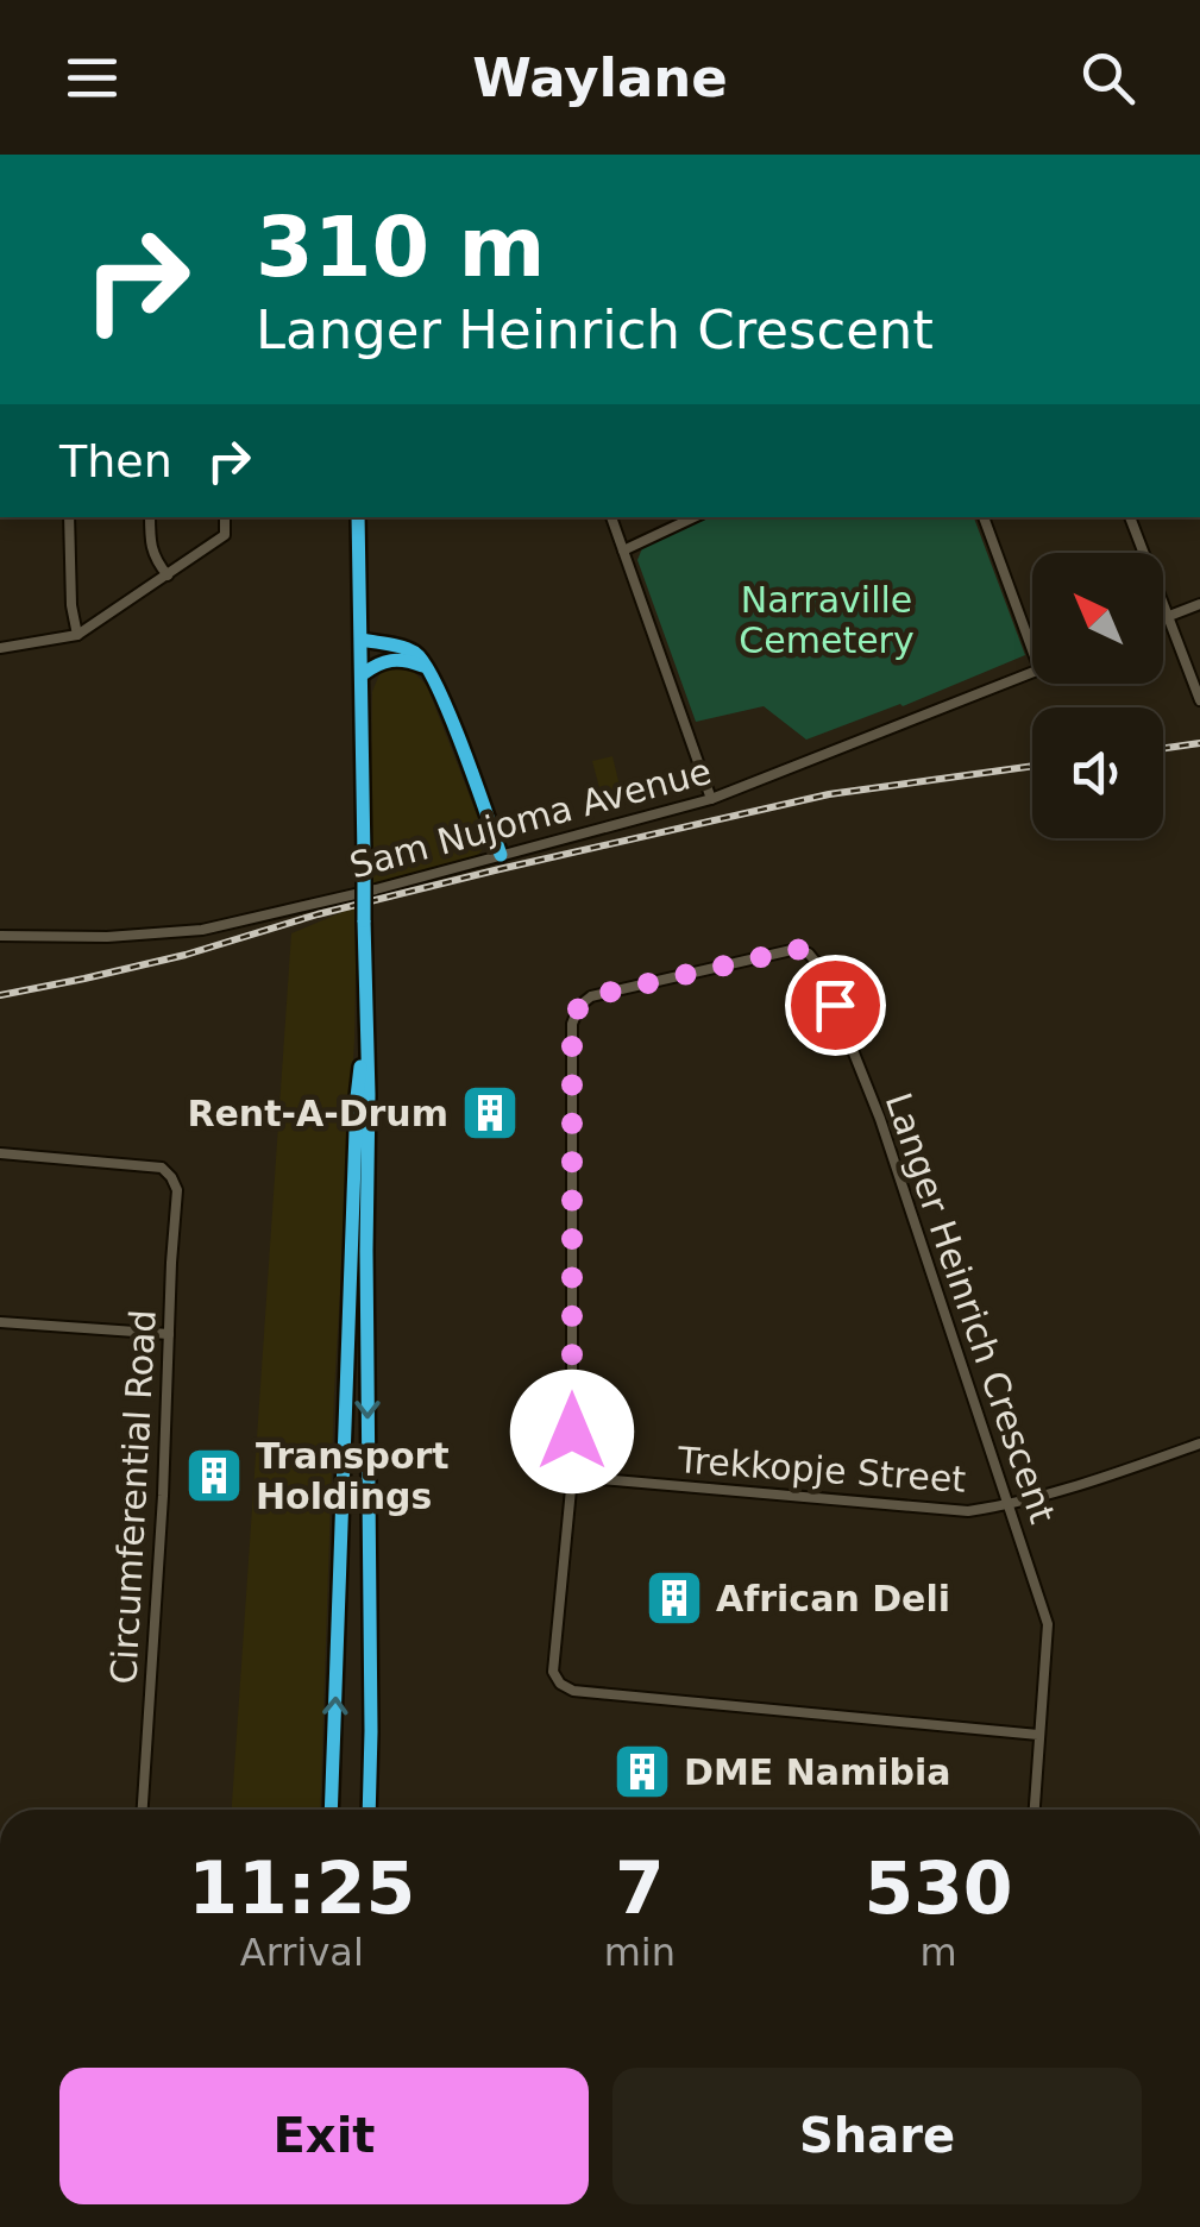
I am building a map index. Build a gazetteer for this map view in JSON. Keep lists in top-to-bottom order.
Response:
{
  "streets": {
    "street": [
      "Sam Nujoma Avenue",
      "Langer Heinrich Crescent",
      "Trekkopje Street",
      "Circumferential Road"
    ]
  },
  "crossings": [
    ["Langer Heinrich Crescent", "Trekkopje Street"]
  ],
  "parks": ["Narraville Cemetery"],
  "places": {
    "building": [
      "Rent-A-Drum",
      "Transport Holdings",
      "African Deli",
      "DME Namibia"
    ]
  },
  "north": "top left",
  "page": {
    "header": "Waylane",
    "turn": ["310 m", "Langer Heinrich Crescent"],
    "then": "Then",
    "eta": [
      "11:25",
      "Arrival",
      "7",
      "min",
      "530",
      "m"
    ],
    "buttons": ["Exit", "Share"]
  }
}
